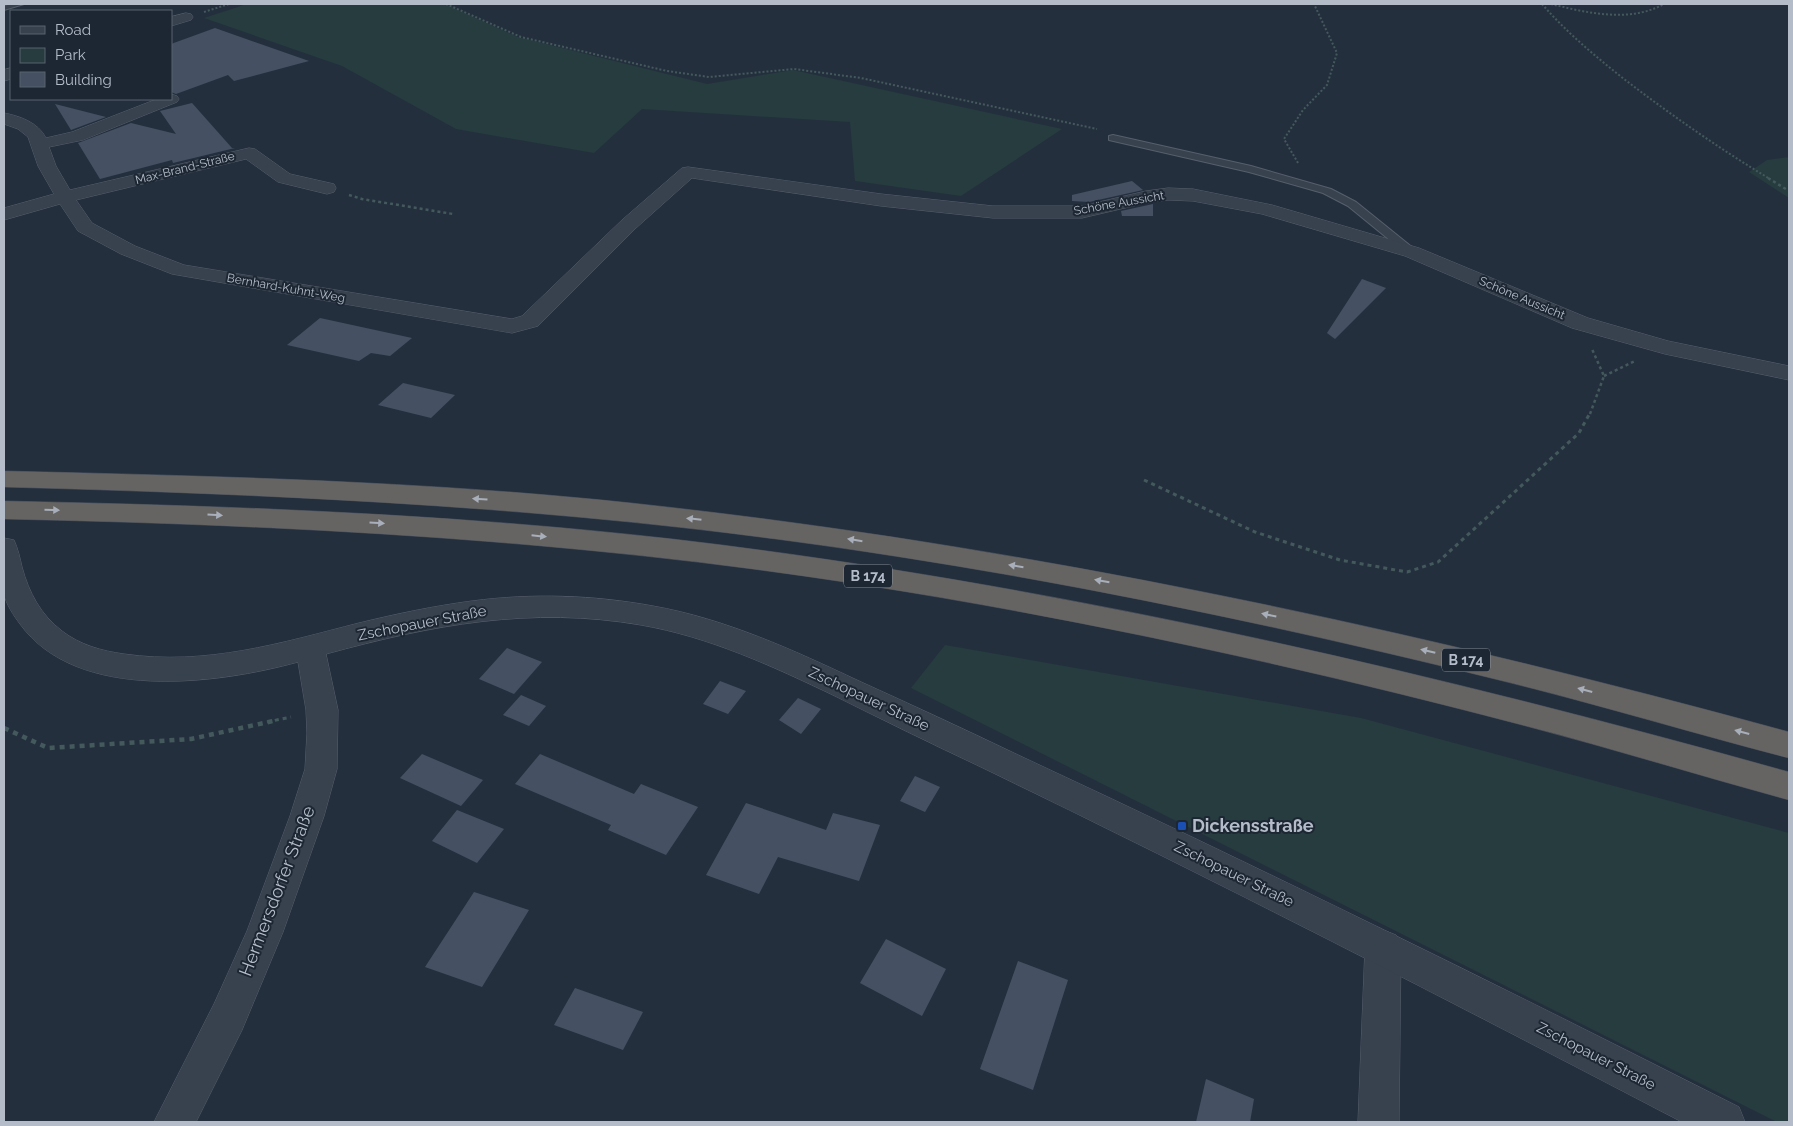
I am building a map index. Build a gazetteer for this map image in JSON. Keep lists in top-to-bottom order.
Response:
{
  "streets": {
    "highway": ["B 174"],
    "street": [
      "Max-Brand-Straße",
      "Schöne Aussicht",
      "Bernhard-Kuhnt-Weg",
      "Zschopauer Straße",
      "Hermersdorfer Straße"
    ]
  },
  "crossings": [
    ["Max-Brand-Straße", "Bernhard-Kuhnt-Weg"],
    ["Schöne Aussicht", "Bernhard-Kuhnt-Weg"],
    ["Zschopauer Straße", "Hermersdorfer Straße"]
  ],
  "places": {
    "transit": ["Dickensstraße"]
  },
  "legend": ["Road", "Park", "Building"]
}
